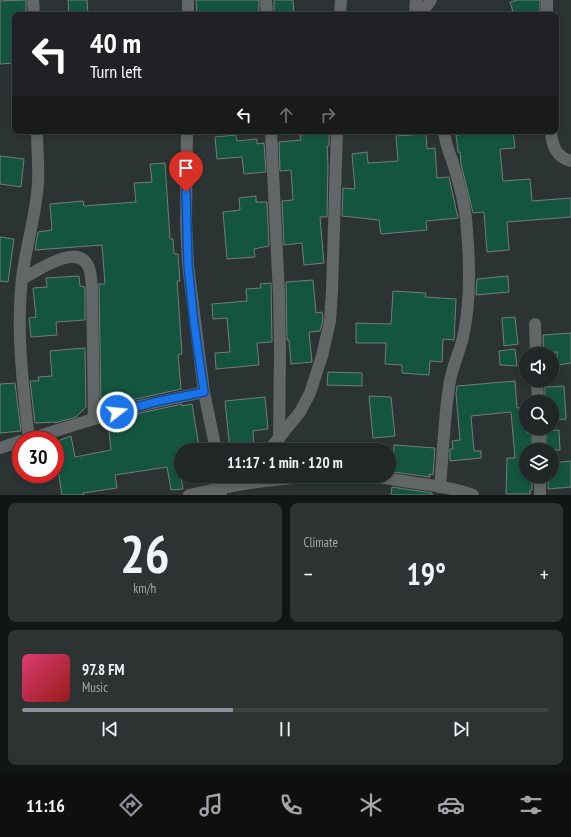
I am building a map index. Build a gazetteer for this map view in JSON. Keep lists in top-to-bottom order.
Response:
{
  "page": {
    "turn": ["40 m", "Turn left"],
    "limit": "30",
    "trip": "11:17 · 1 min · 120 m",
    "tile": [
      ["26", "km/h"],
      "Climate"
    ],
    "heat": ["−", "19°", "+"],
    "song": ["97.8 FM", "Music"],
    "tabs": "11:16"
  }
}
